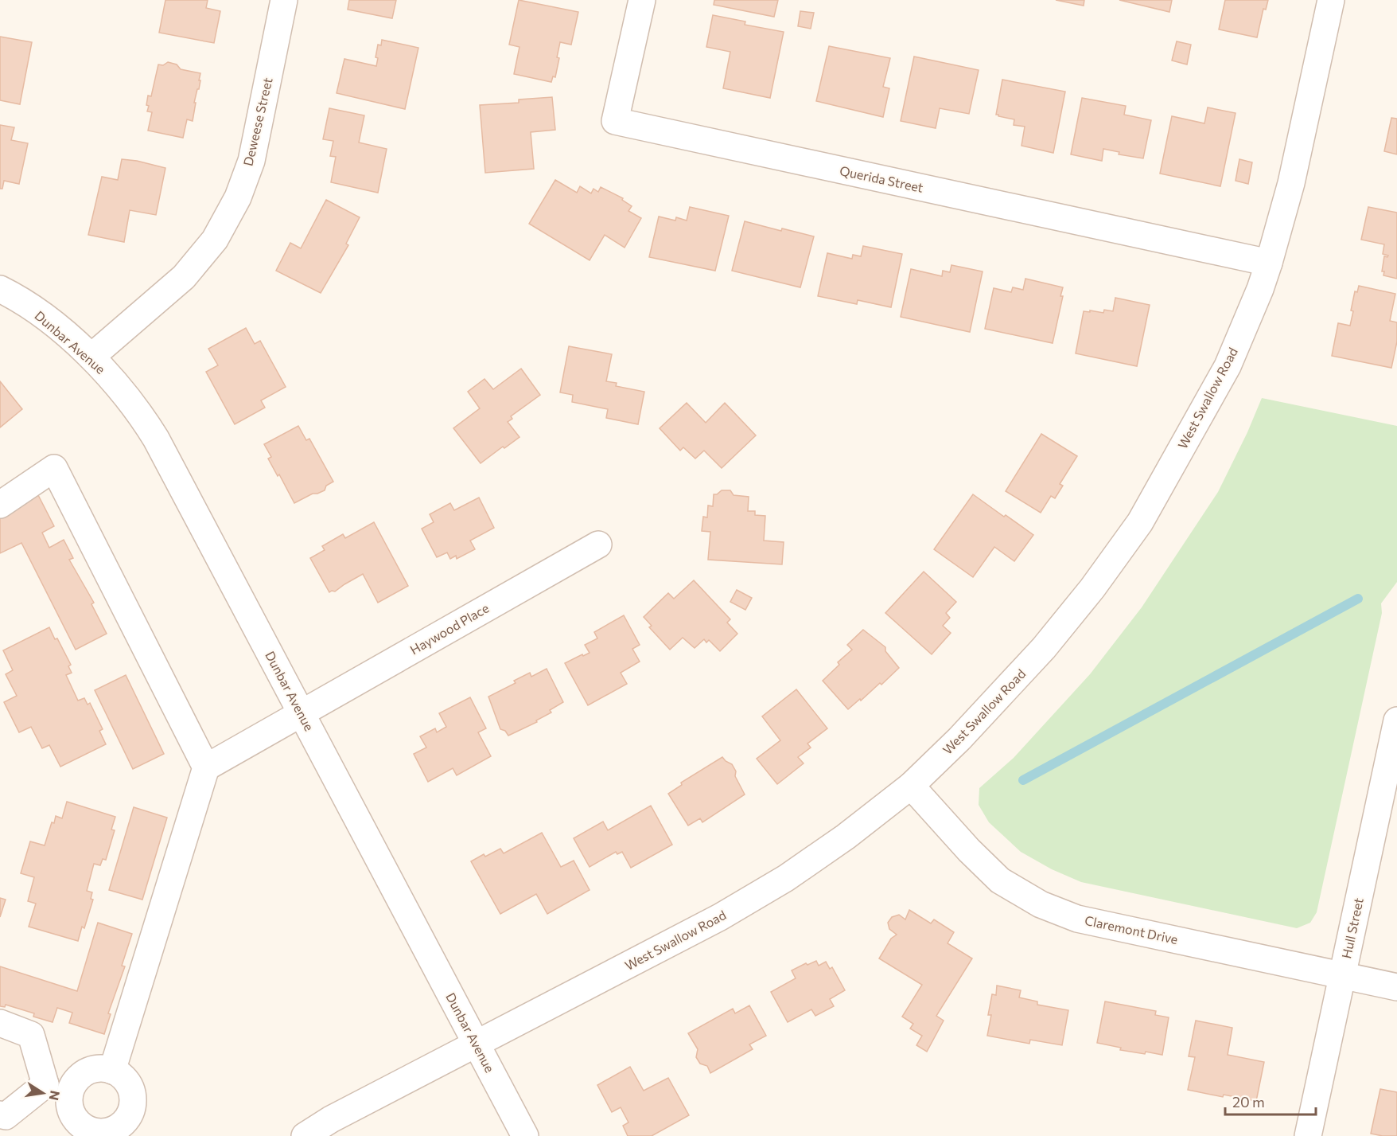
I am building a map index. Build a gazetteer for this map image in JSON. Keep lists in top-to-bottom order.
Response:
{
  "streets": {
    "street": [
      "Deweese Street",
      "Querida Street",
      "Dunbar Avenue",
      "West Swallow Road",
      "Haywood Place",
      "Hull Street",
      "Claremont Drive"
    ]
  },
  "crossings": [
    ["Deweese Street", "Dunbar Avenue"],
    ["Querida Street", "West Swallow Road"],
    ["Dunbar Avenue", "West Swallow Road"],
    ["Dunbar Avenue", "Haywood Place"],
    ["West Swallow Road", "Claremont Drive"],
    ["Hull Street", "Claremont Drive"]
  ],
  "scale_bar": "20 m",
  "north": "right"
}
